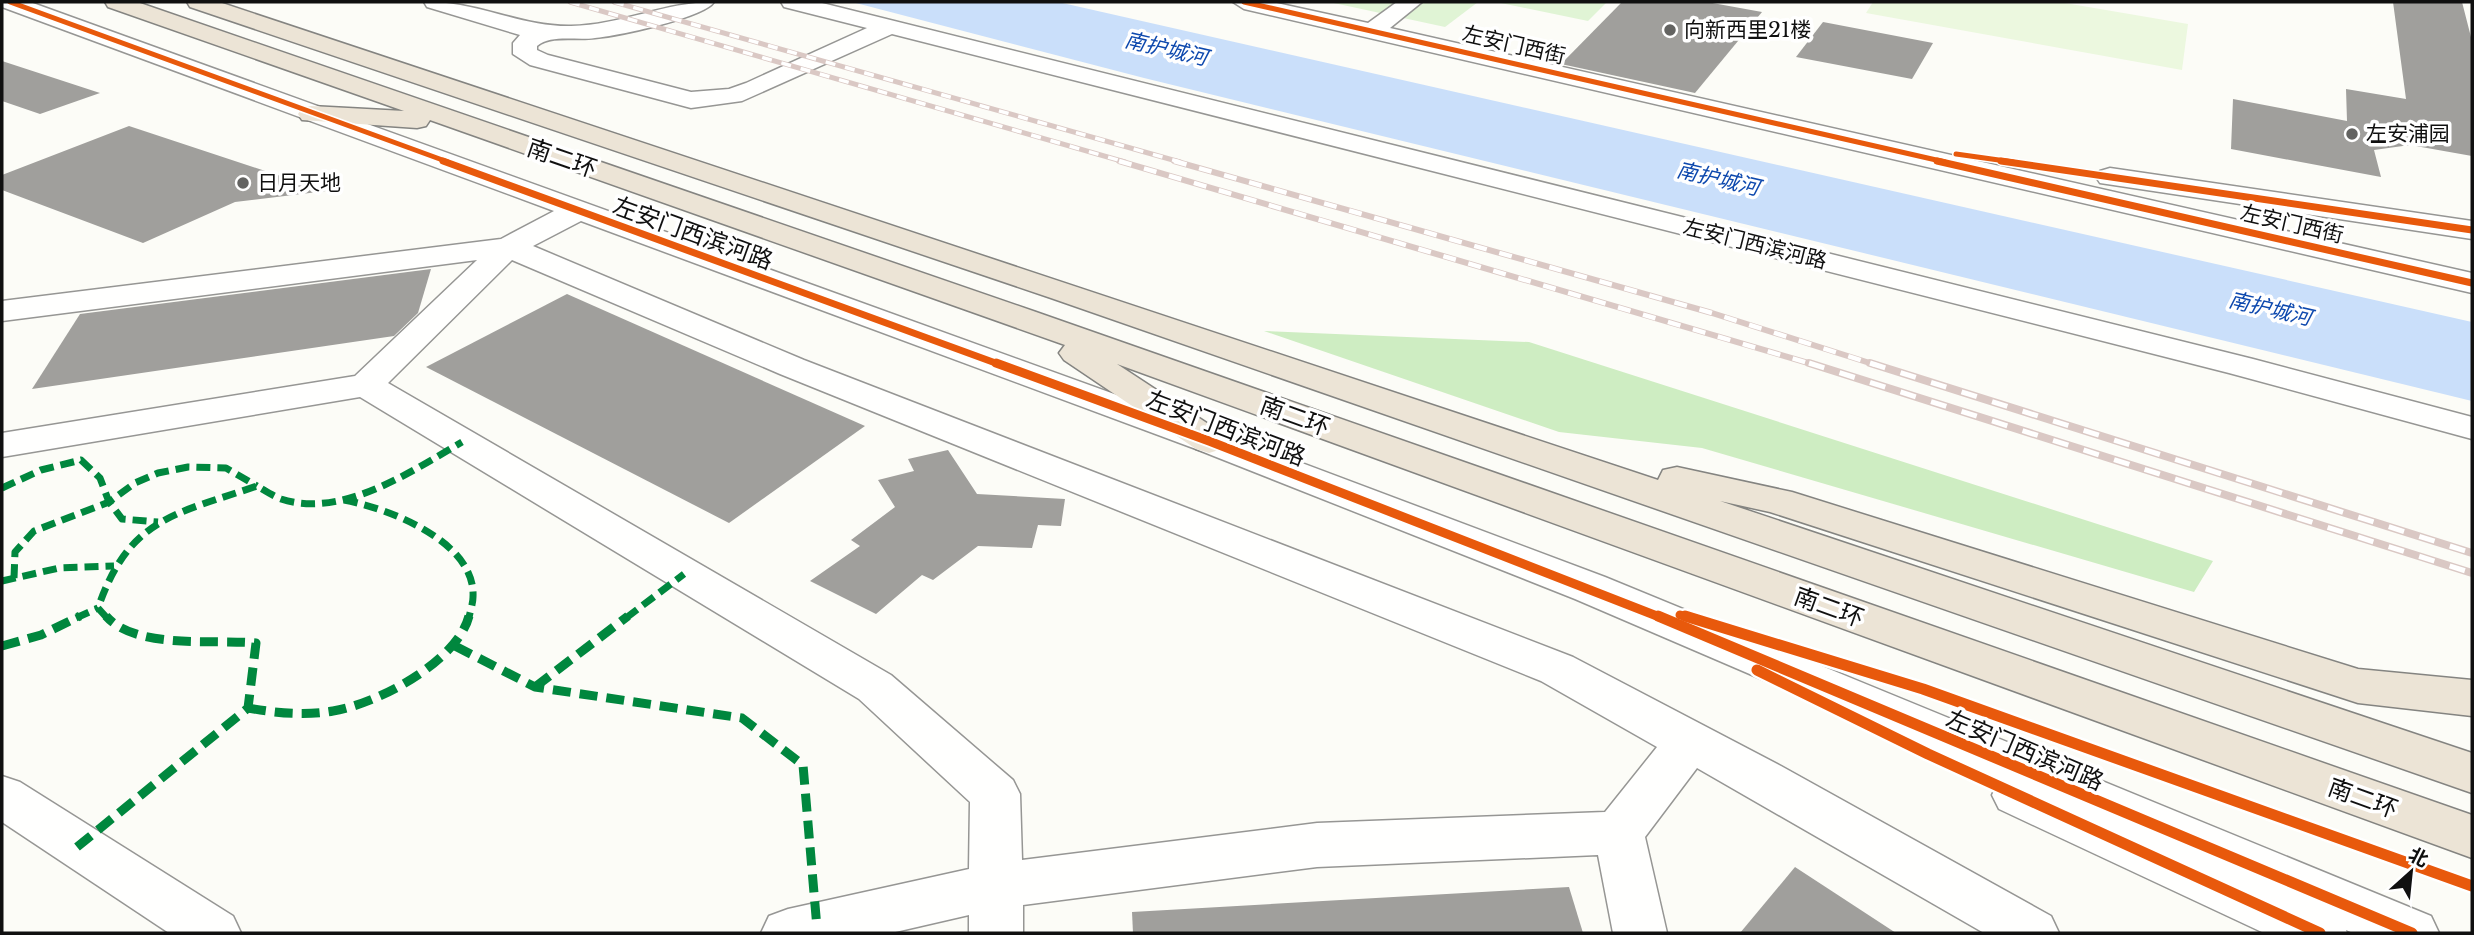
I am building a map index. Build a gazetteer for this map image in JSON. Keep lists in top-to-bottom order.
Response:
{
  "streets": {
    "highway": ["南二环"],
    "street": ["左安门西街", "左安门西滨河路"]
  },
  "water": ["南护城河"],
  "places": ["向新西里21楼", "左安浦园", "日月天地"],
  "north": "top right"
}
